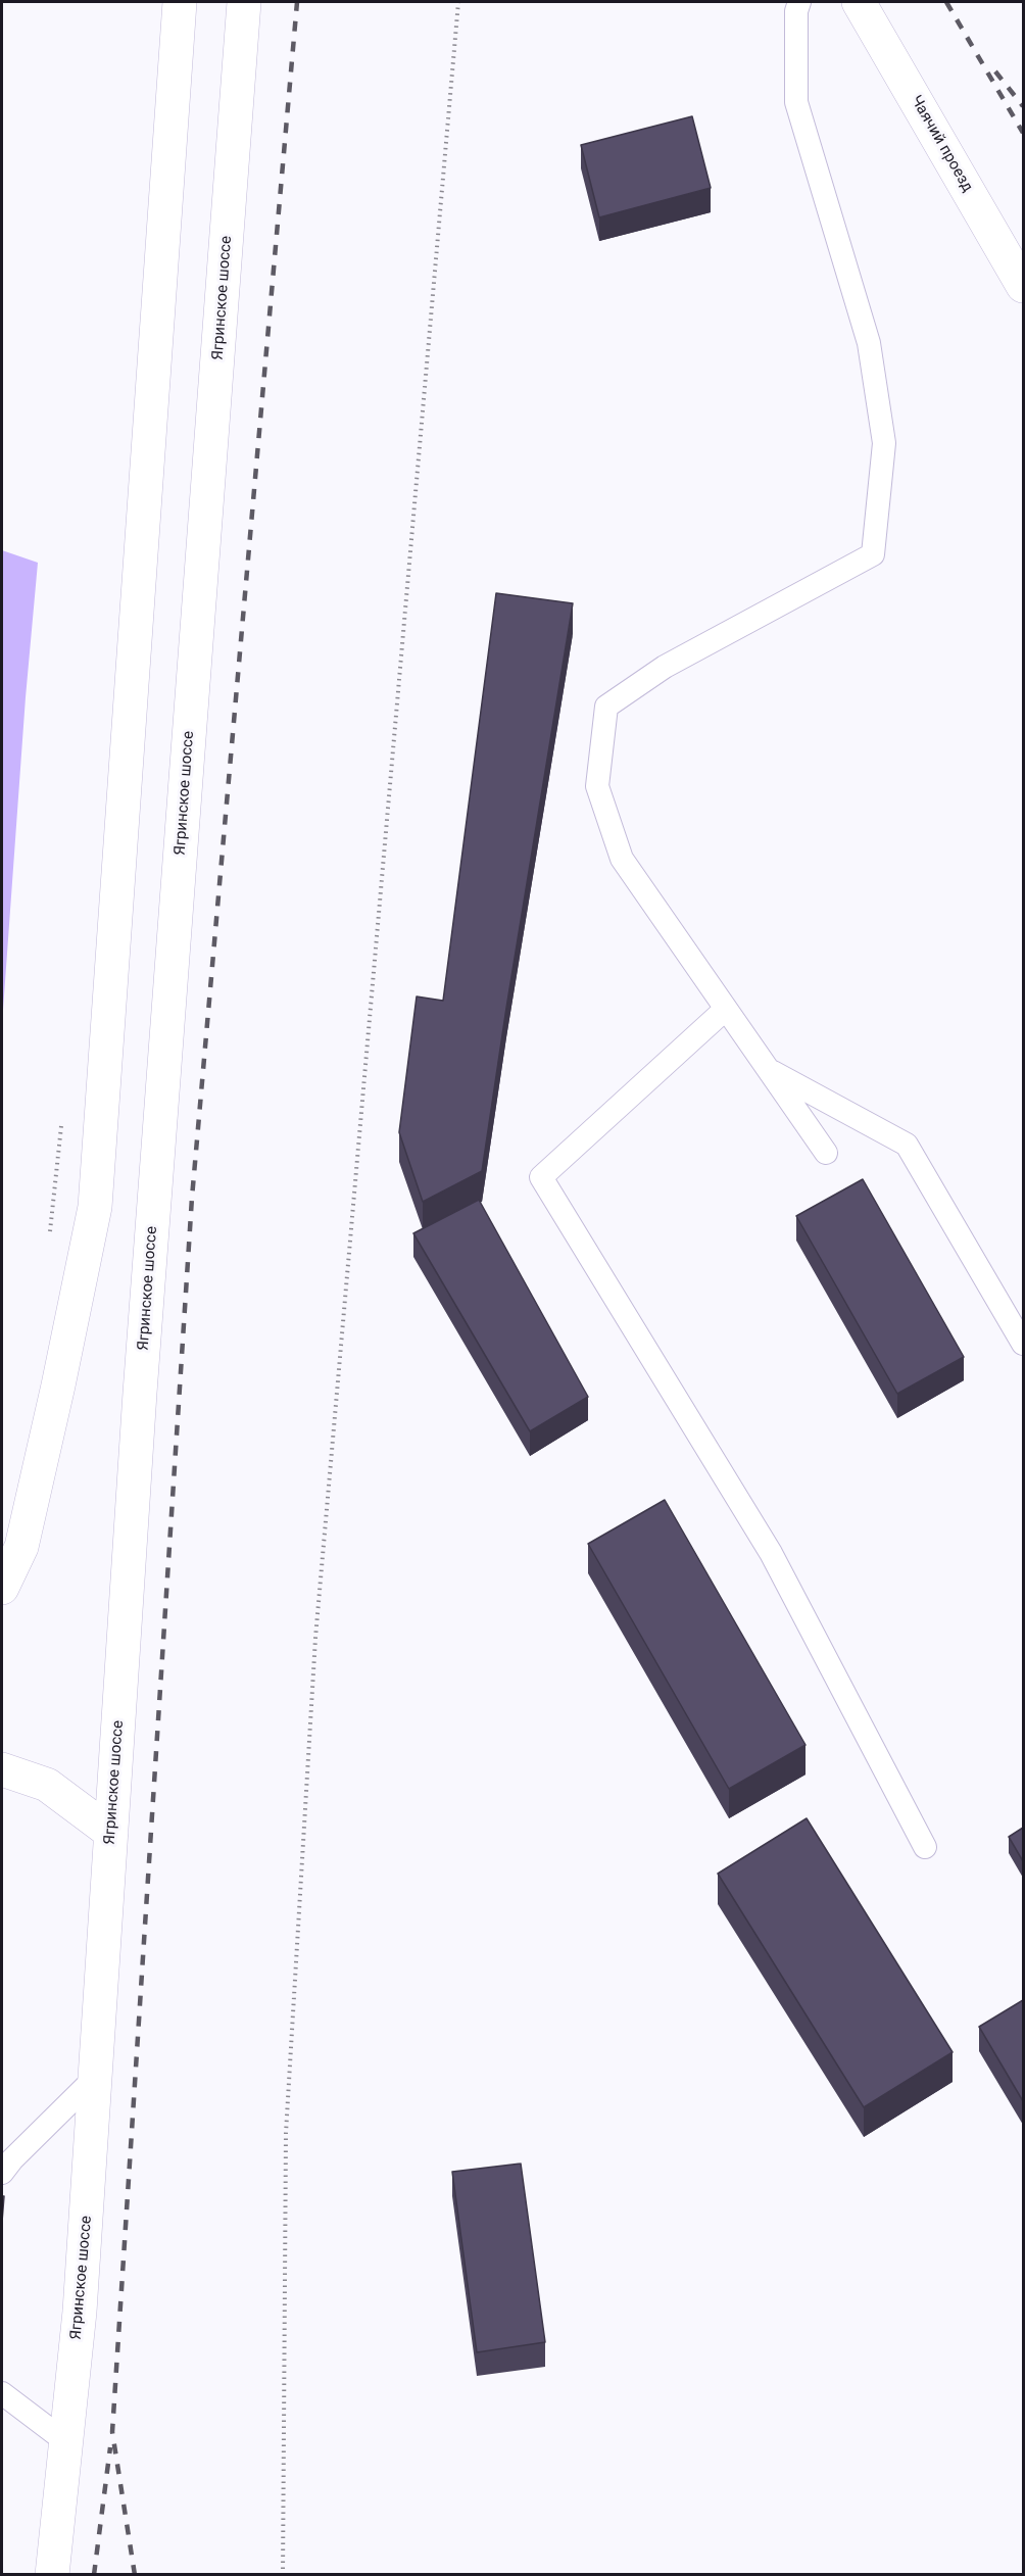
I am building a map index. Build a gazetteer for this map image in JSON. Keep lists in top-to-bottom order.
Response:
{
  "streets": {
    "main road": ["Чаячий проезд", "Ягринское шоссе"]
  }
}
